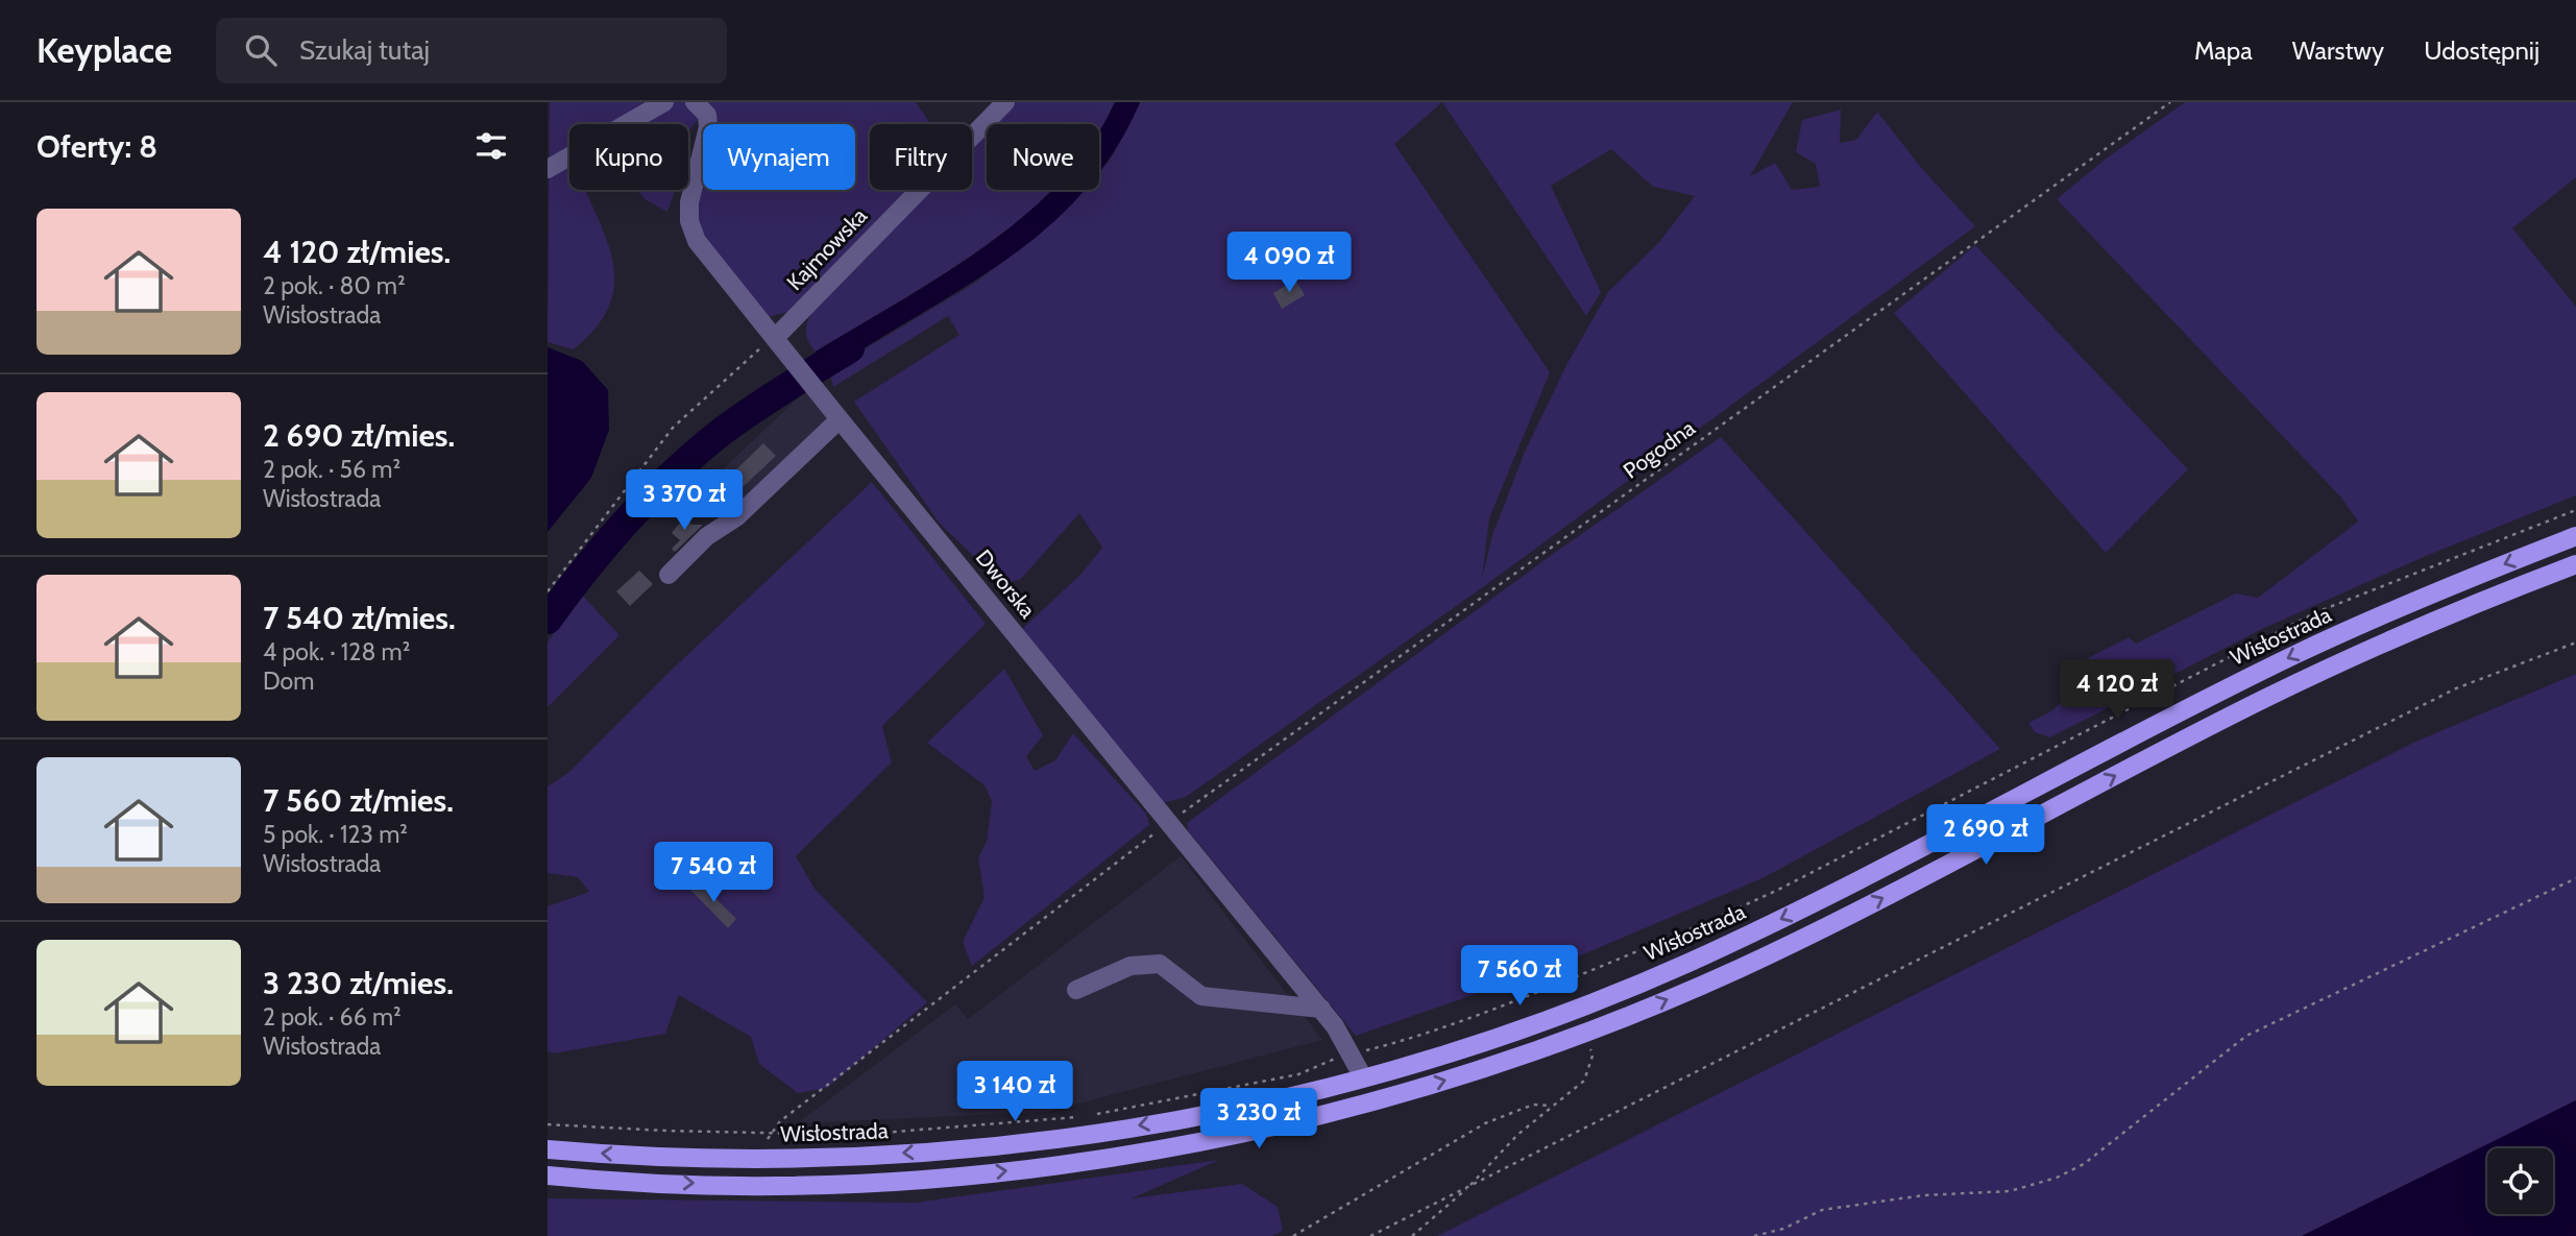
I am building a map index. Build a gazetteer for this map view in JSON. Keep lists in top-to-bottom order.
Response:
{
  "streets": {
    "main road": ["Wisłostrada"],
    "street": ["Kajmowska", "Dworska"],
    "path": ["Pogodna"]
  },
  "crossings": [
    ["Kajmowska", "Dworska"],
    ["Pogodna", "Dworska"],
    ["Dworska", "Wisłostrada"]
  ],
  "page": {
    "header": "Keyplace",
    "search": "Szukaj tutaj",
    "nav": ["Mapa", "Warstwy", "Udostępnij"],
    "heading": "Oferty: 8",
    "chip": [
      "Kupno",
      "Wynajem",
      "Filtry",
      "Nowe"
    ],
    "list": [
      {
        "name": "4 120 zł/mies.",
        "note": "2 pok. · 80 m² · Wisłostrada"
      },
      {
        "name": "2 690 zł/mies.",
        "note": "2 pok. · 56 m² · Wisłostrada"
      },
      {
        "name": "7 540 zł/mies.",
        "note": "4 pok. · 128 m² · Dom"
      },
      {
        "name": "7 560 zł/mies.",
        "note": "5 pok. · 123 m² · Wisłostrada"
      },
      {
        "name": "3 230 zł/mies.",
        "note": "2 pok. · 66 m² · Wisłostrada"
      }
    ],
    "price": [
      "4 090 zł",
      "3 370 zł",
      "4 120 zł",
      "2 690 zł",
      "7 540 zł",
      "7 560 zł",
      "3 140 zł",
      "3 230 zł"
    ]
  }
}
